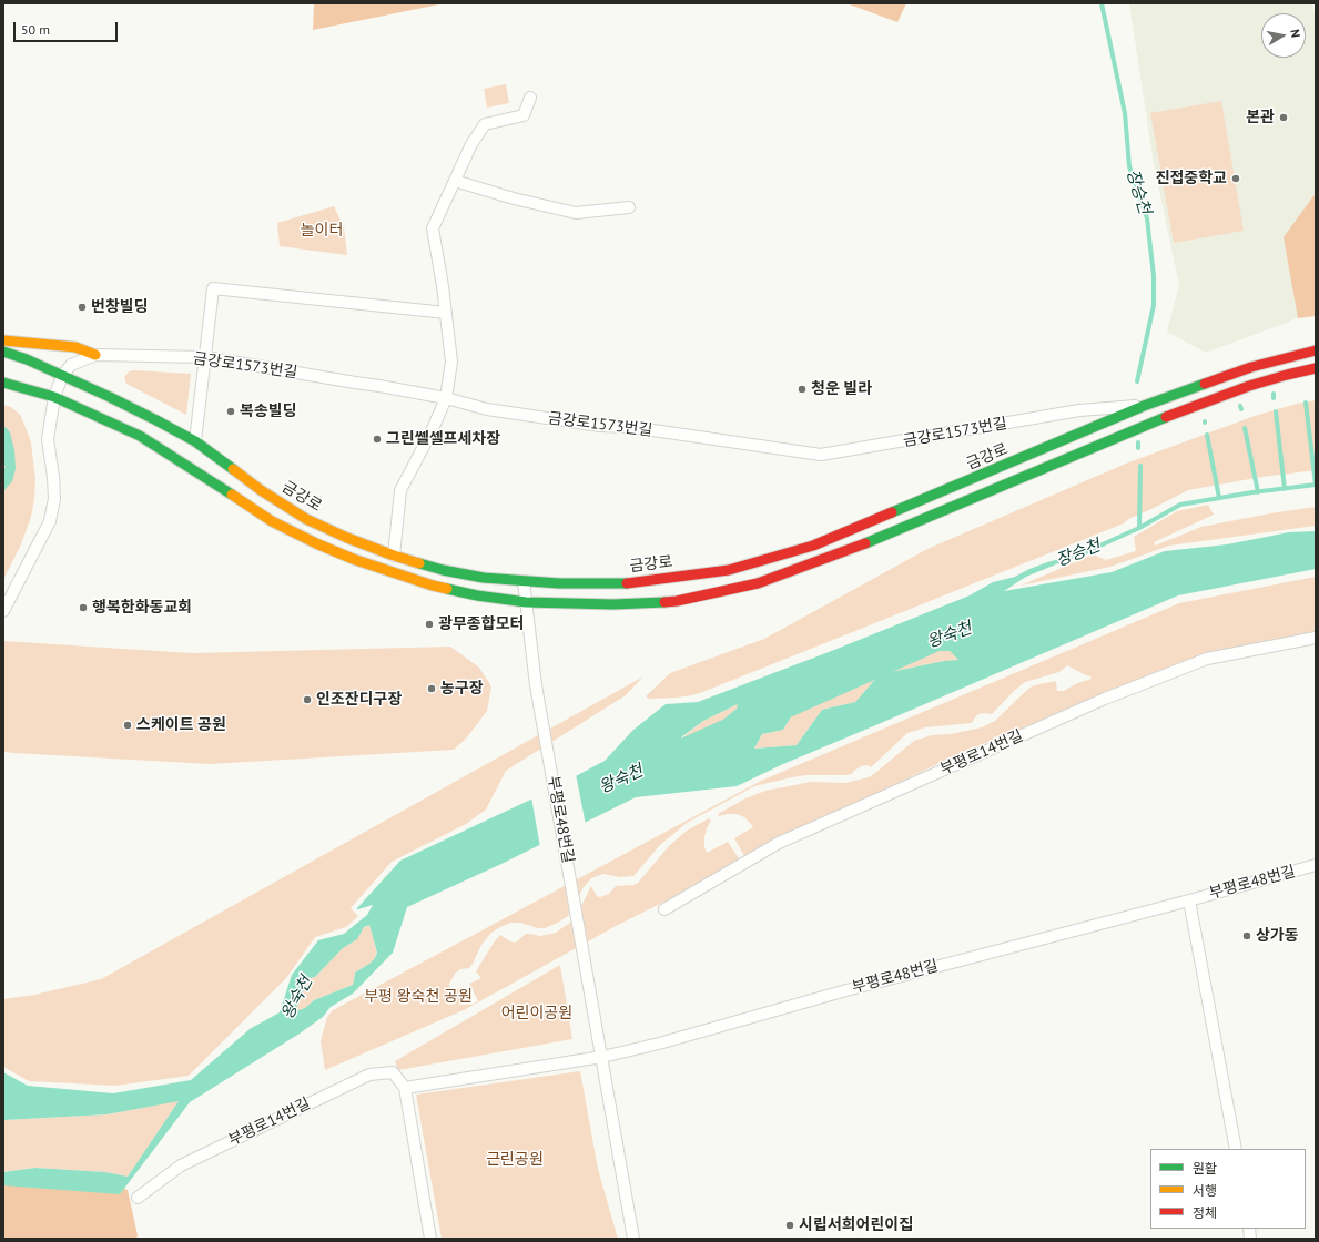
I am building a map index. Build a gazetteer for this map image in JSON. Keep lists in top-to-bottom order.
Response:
{
  "streets": {
    "main road": ["금강로"],
    "street": ["금강로1573번길", "부평로14번길", "부평로48번길"]
  },
  "crossings": [
    ["금강로1573번길", "금강로"],
    ["금강로", "부평로48번길"]
  ],
  "water": ["장승천", "왕숙천"],
  "parks": [
    "놀이터",
    "부평 왕숙천 공원",
    "어린이공원",
    "근린공원"
  ],
  "places": [
    "본관",
    "진접중학교",
    "번창빌딩",
    "청운 빌라",
    "복송빌딩",
    "그린쎌셀프세차장",
    "행복한화동교회",
    "광무종합모터",
    "농구장",
    "인조잔디구장",
    "스케이트 공원",
    "상가동",
    "시립서희어린이집"
  ],
  "legend": ["원활", "서행", "정체"],
  "scale_bar": "50 m",
  "north": "right"
}
